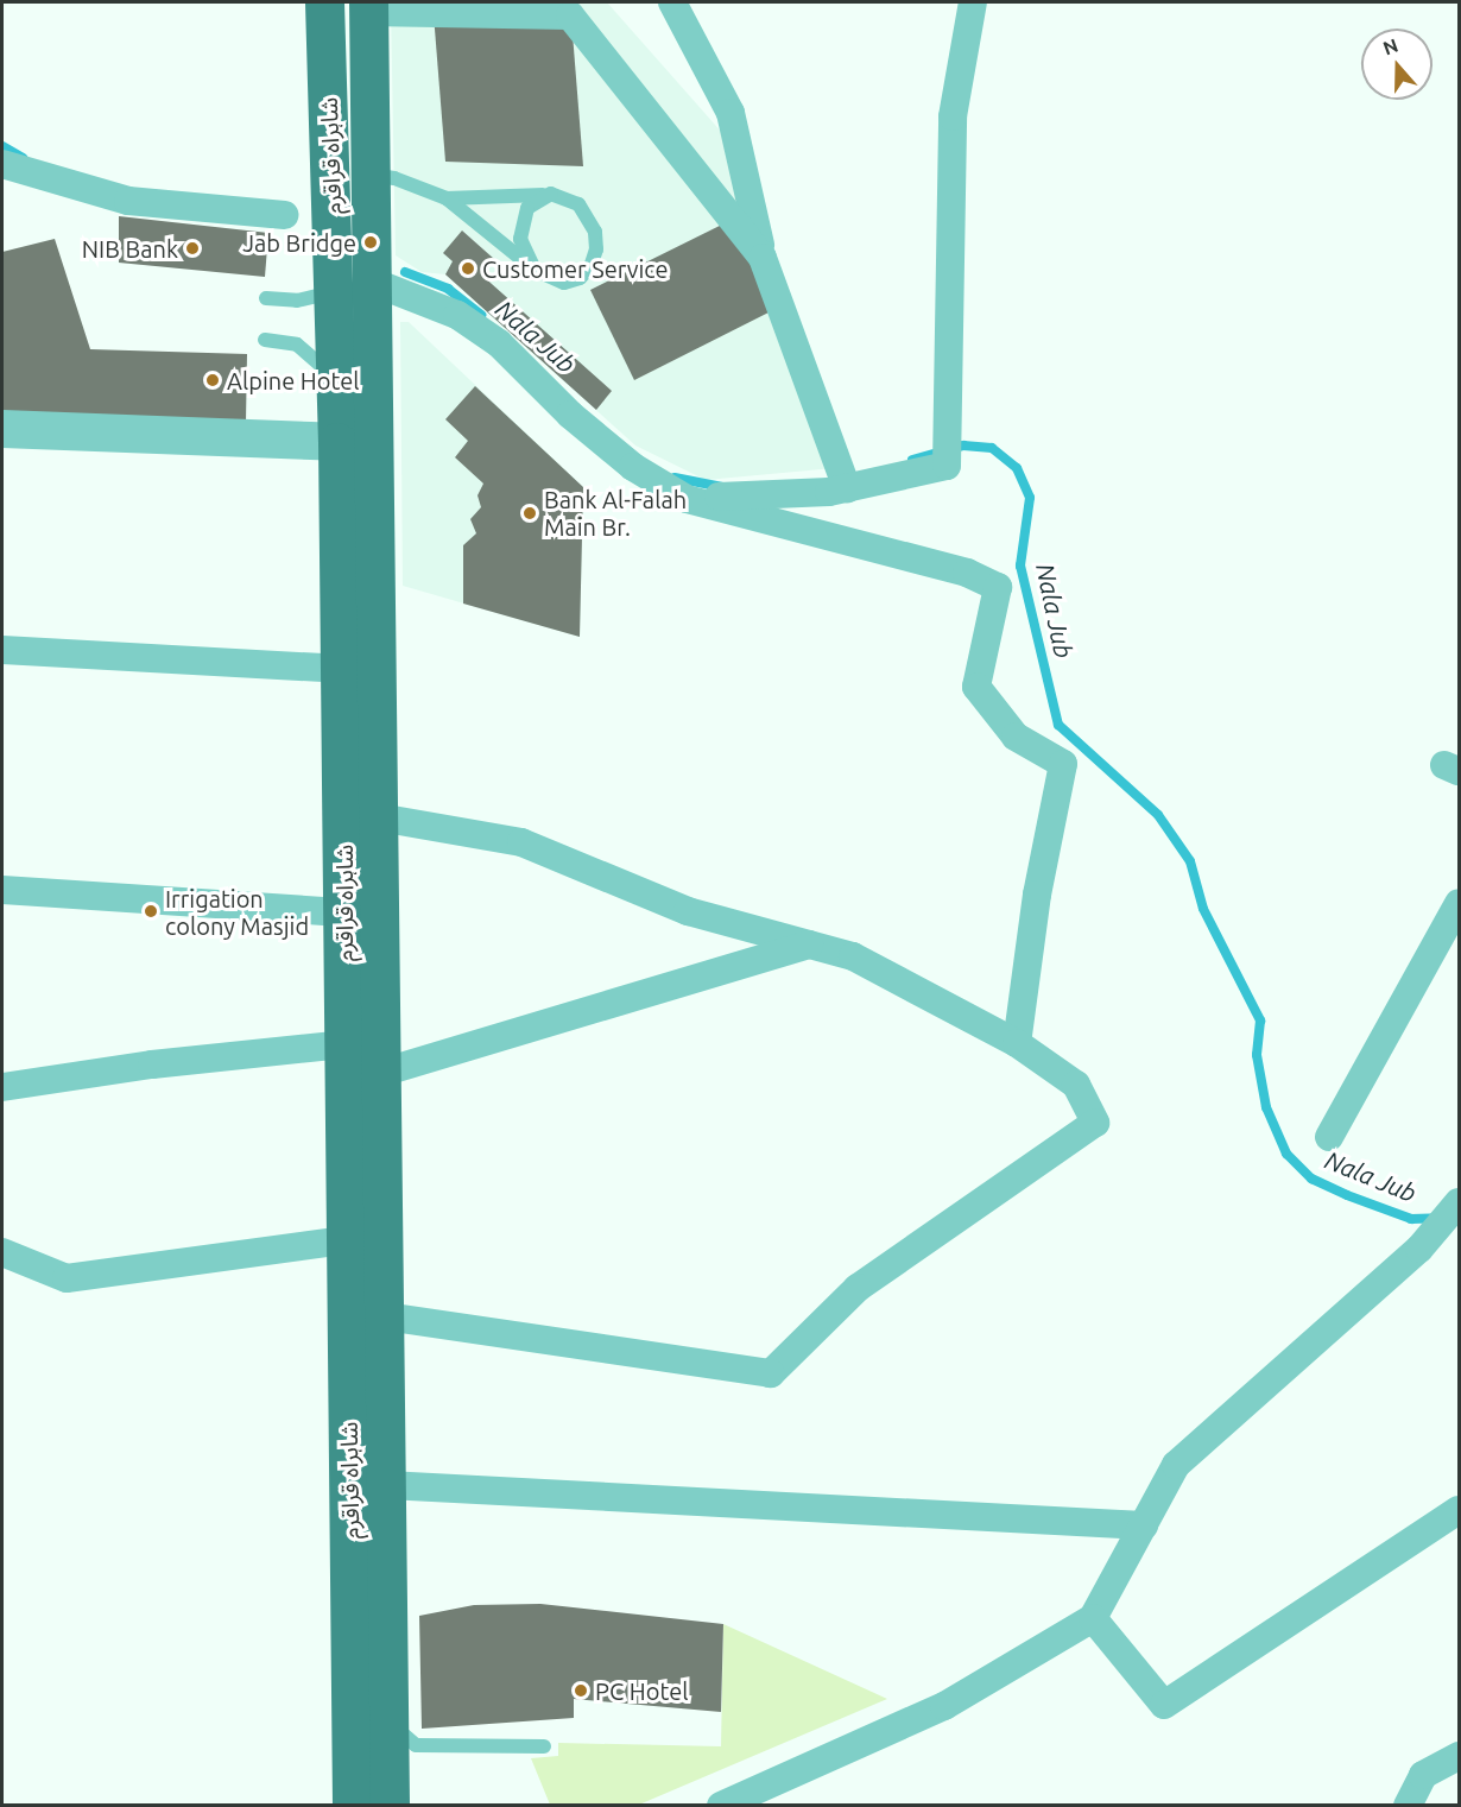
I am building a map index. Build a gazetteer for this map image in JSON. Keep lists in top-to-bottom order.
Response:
{
  "streets": {
    "highway": ["شاہراہ قراقرم"]
  },
  "water": ["Nala Jub"],
  "places": [
    "Jab Bridge",
    "NIB Bank",
    "Customer Service",
    "Alpine Hotel",
    "Bank Al-Falah Main Br.",
    "Irrigation colony Masjid",
    "PC Hotel"
  ],
  "north": "top"
}
